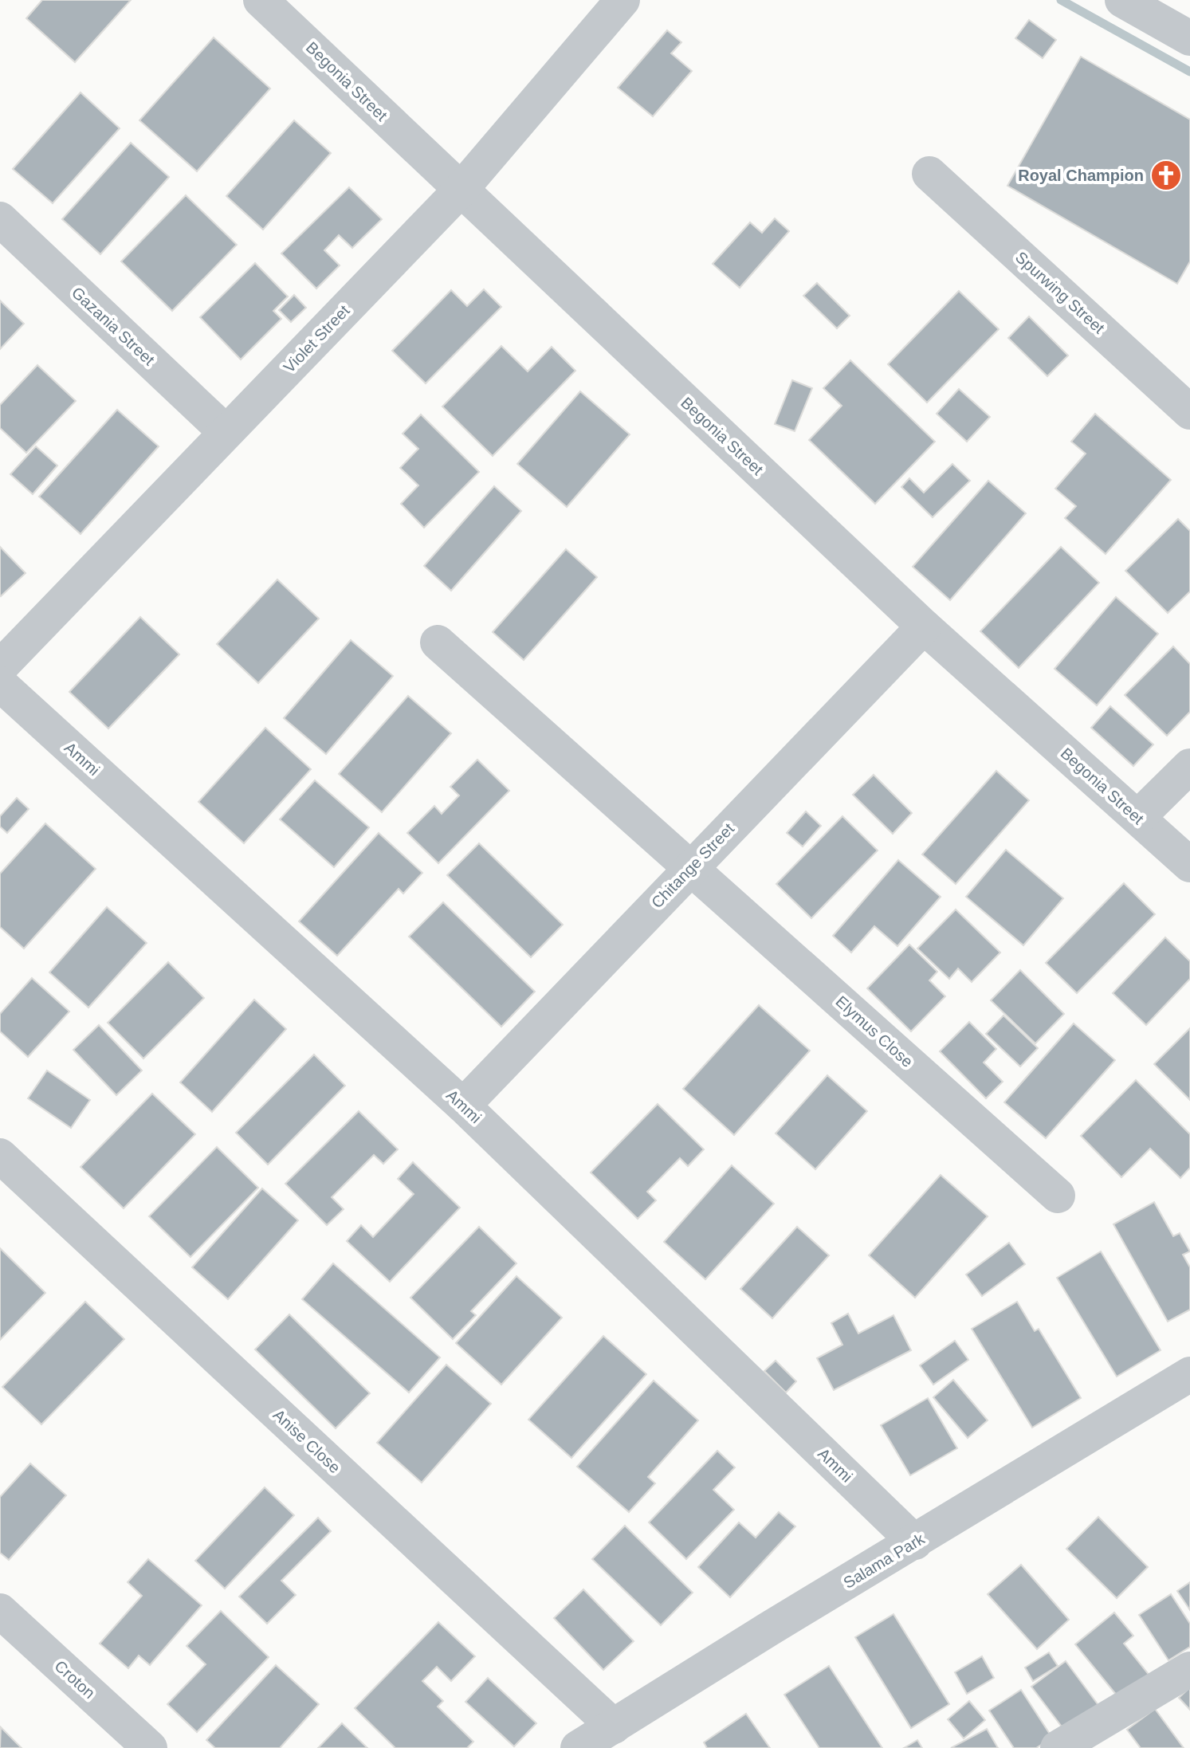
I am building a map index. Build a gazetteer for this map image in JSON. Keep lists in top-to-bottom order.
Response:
{
  "streets": {
    "street": [
      "Begonia Street",
      "Spurwing Street",
      "Gazania Street",
      "Violet Street",
      "Ammi",
      "Chitange Street",
      "Elymus Close",
      "Anise Close",
      "Salama Park",
      "Croton"
    ]
  },
  "crossings": [
    ["Begonia Street", "Violet Street"],
    ["Begonia Street", "Chitange Street"],
    ["Gazania Street", "Violet Street"],
    ["Ammi", "Chitange Street"],
    ["Ammi", "Salama Park"],
    ["Chitange Street", "Elymus Close"],
    ["Anise Close", "Salama Park"]
  ],
  "places": {
    "church": ["Royal Champion"]
  }
}
